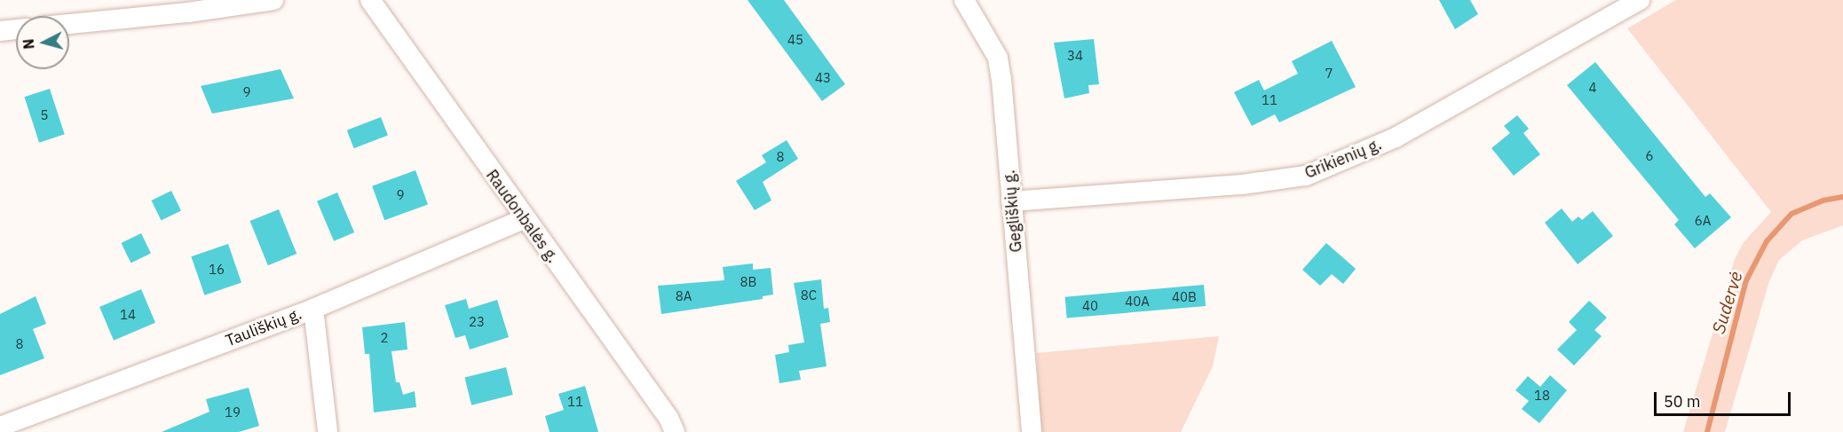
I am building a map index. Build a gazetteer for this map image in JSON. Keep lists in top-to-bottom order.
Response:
{
  "streets": {
    "street": [
      "Grikienių g.",
      "Gegliškių g.",
      "Raudonbalės g.",
      "Tauliškių g."
    ]
  },
  "crossings": [
    ["Grikienių g.", "Gegliškių g."],
    ["Raudonbalės g.", "Tauliškių g."]
  ],
  "water": ["Sudervė"],
  "house_numbers": [
    "45",
    "34",
    "7",
    "43",
    "4",
    "9",
    "11",
    "5",
    "6",
    "8",
    "9",
    "6A",
    "16",
    "8B",
    "8C",
    "8A",
    "40B",
    "40A",
    "40",
    "14",
    "23",
    "2",
    "8",
    "18",
    "11",
    "19"
  ],
  "scale_bar": "50 m",
  "north": "left"
}
